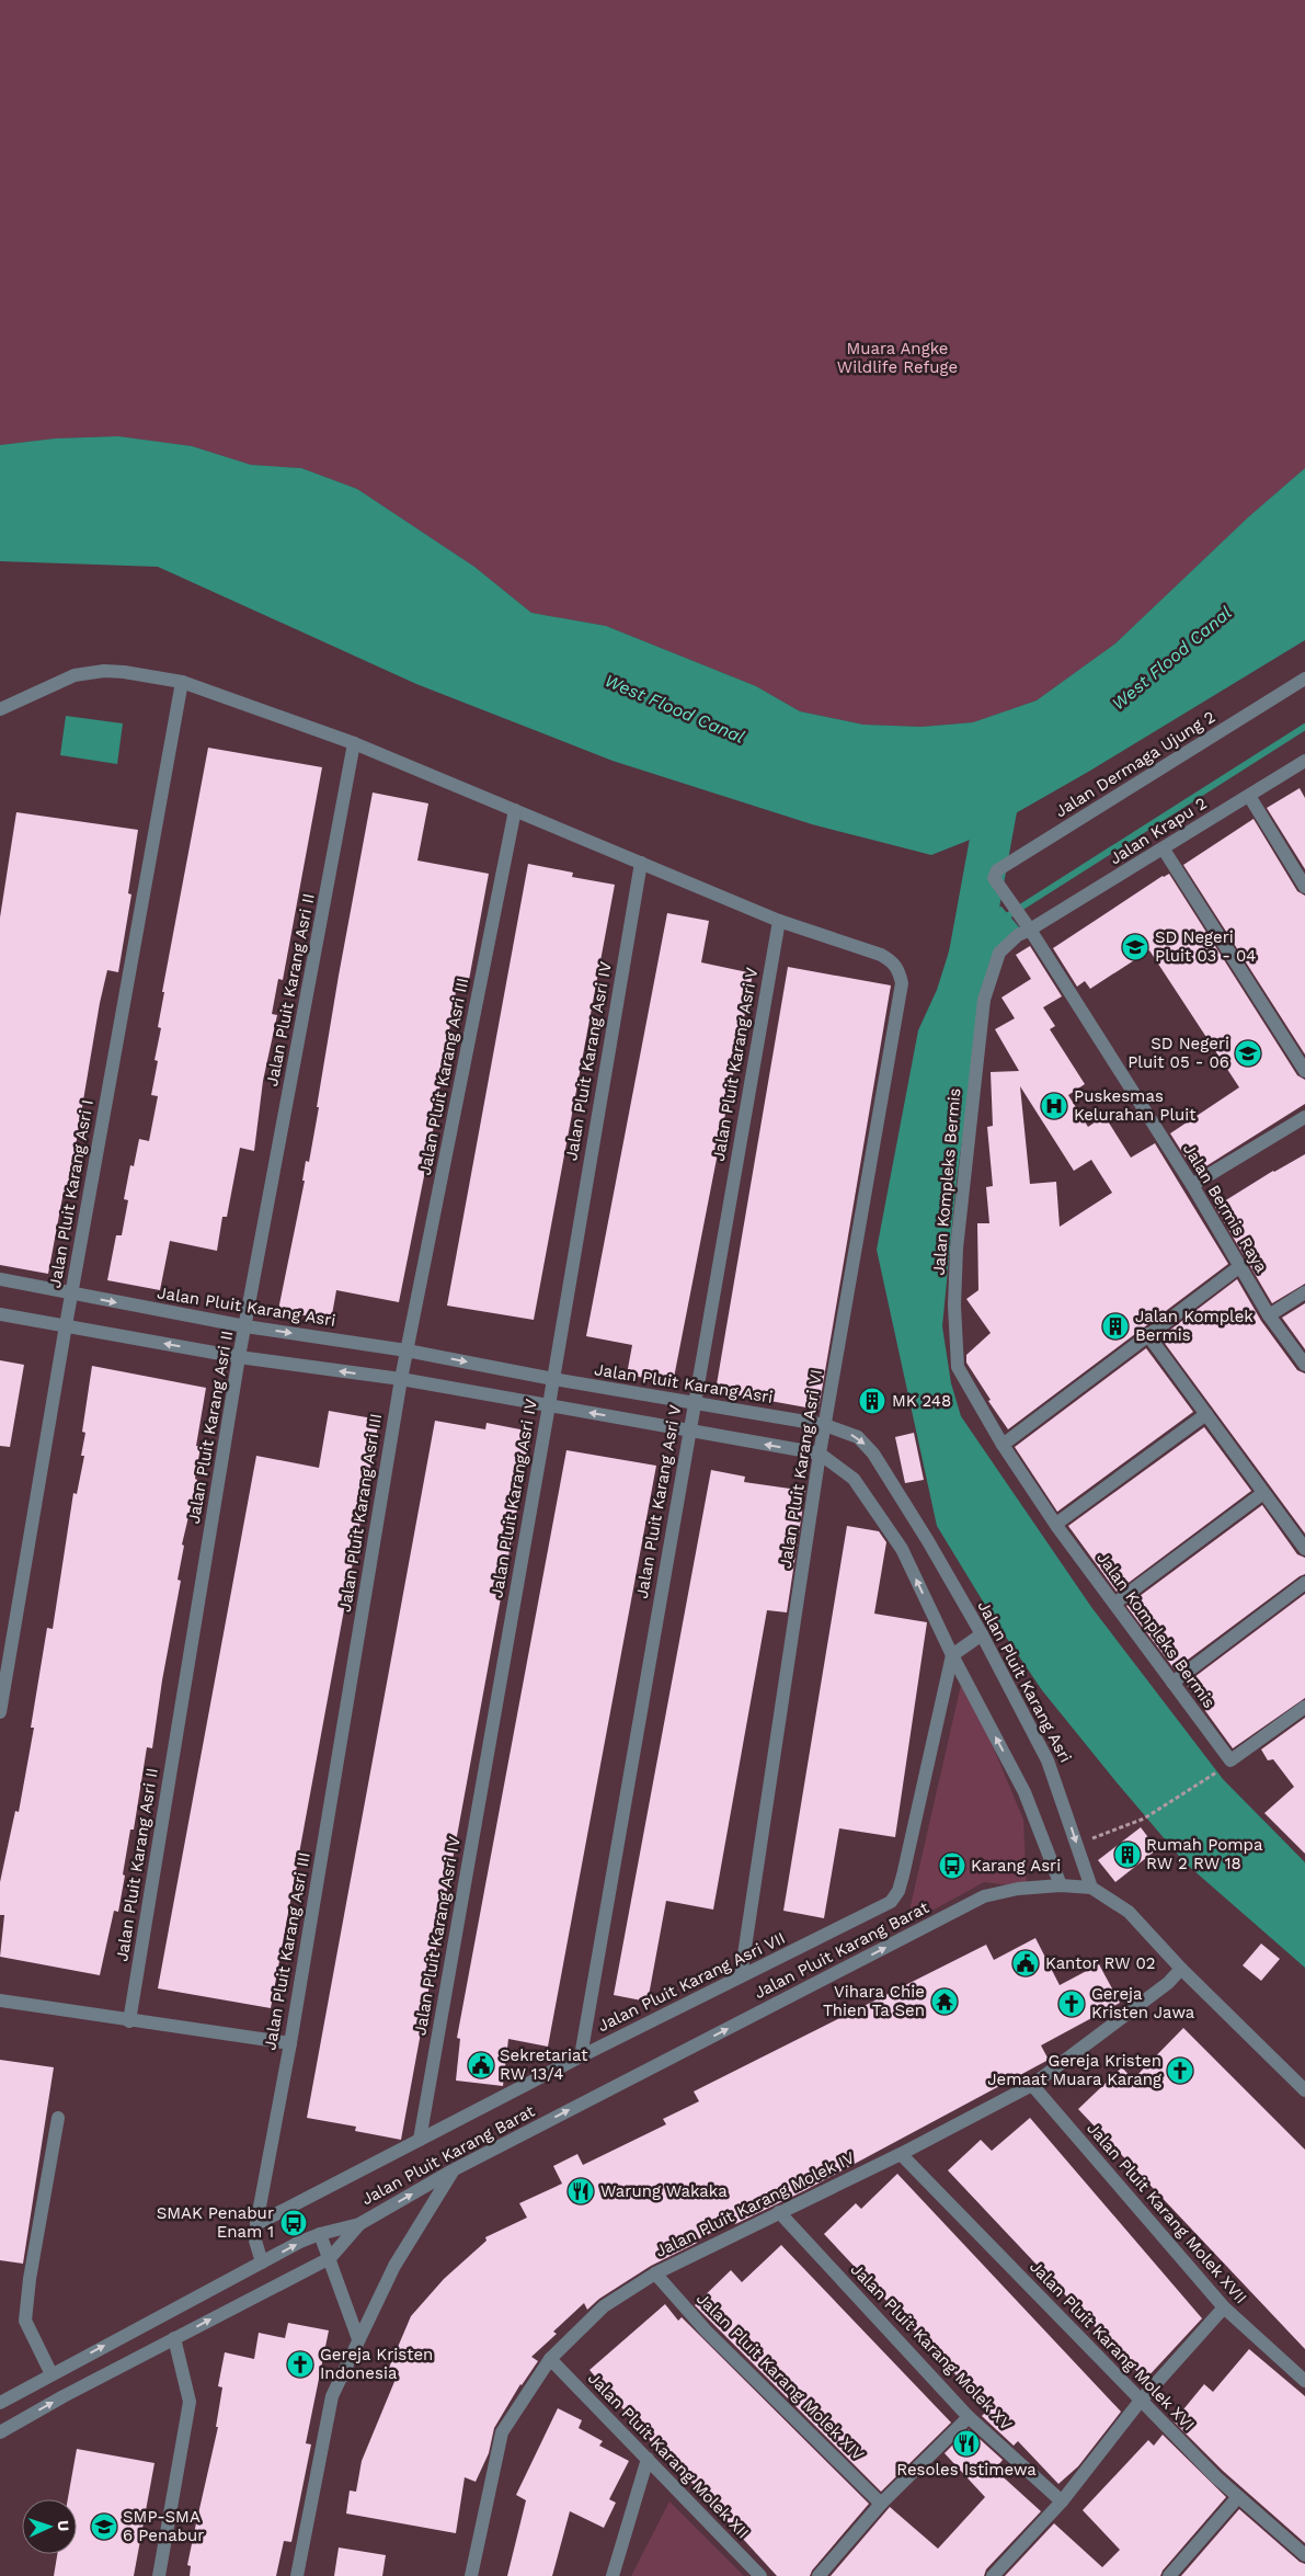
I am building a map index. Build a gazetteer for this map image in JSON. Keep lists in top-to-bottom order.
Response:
{
  "streets": {
    "street": [
      "Jalan Dermaga Ujung 2",
      "Jalan Krapu 2",
      "Jalan Pluit Karang Asri II",
      "Jalan Pluit Karang Asri IV",
      "Jalan Pluit Karang Asri V",
      "Jalan Pluit Karang Asri III",
      "Jalan Kompleks Bermis",
      "Jalan Pluit Karang Asri I",
      "Jalan Bermis Raya",
      "Jalan Pluit Karang Asri",
      "Jalan Pluit Karang Asri VI",
      "Jalan Pluit Karang Barat",
      "Jalan Pluit Karang Asri VII",
      "Jalan Pluit Karang Molek IV",
      "Jalan Pluit Karang Molek XVII",
      "Jalan Pluit Karang Molek XVI",
      "Jalan Pluit Karang Molek XV",
      "Jalan Pluit Karang Molek XIV",
      "Jalan Pluit Karang Molek XII"
    ]
  },
  "crossings": [
    ["Jalan Dermaga Ujung 2", "Jalan Bermis Raya"],
    ["Jalan Krapu 2", "Jalan Kompleks Bermis"],
    ["Jalan Krapu 2", "Jalan Bermis Raya"],
    ["Jalan Pluit Karang Asri II", "Jalan Pluit Karang Asri"],
    ["Jalan Pluit Karang Asri IV", "Jalan Pluit Karang Asri"],
    ["Jalan Pluit Karang Asri IV", "Jalan Pluit Karang Asri VII"],
    ["Jalan Pluit Karang Asri V", "Jalan Pluit Karang Asri"],
    ["Jalan Pluit Karang Asri V", "Jalan Pluit Karang Asri VI"],
    ["Jalan Pluit Karang Asri V", "Jalan Pluit Karang Asri VII"],
    ["Jalan Pluit Karang Asri III", "Jalan Pluit Karang Asri"],
    ["Jalan Pluit Karang Asri III", "Jalan Pluit Karang Asri VII"],
    ["Jalan Kompleks Bermis", "Jalan Bermis Raya"],
    ["Jalan Pluit Karang Asri I", "Jalan Pluit Karang Asri"],
    ["Jalan Pluit Karang Asri", "Jalan Pluit Karang Asri VI"],
    ["Jalan Pluit Karang Asri", "Jalan Pluit Karang Barat"],
    ["Jalan Pluit Karang Asri VI", "Jalan Pluit Karang Asri VII"],
    ["Jalan Pluit Karang Barat", "Jalan Pluit Karang Molek IV"],
    ["Jalan Pluit Karang Molek IV", "Jalan Pluit Karang Molek XVII"],
    ["Jalan Pluit Karang Molek IV", "Jalan Pluit Karang Molek XVI"],
    ["Jalan Pluit Karang Molek IV", "Jalan Pluit Karang Molek XV"],
    ["Jalan Pluit Karang Molek IV", "Jalan Pluit Karang Molek XIV"],
    ["Jalan Pluit Karang Molek IV", "Jalan Pluit Karang Molek XII"]
  ],
  "one_way": ["Jalan Pluit Karang Barat"],
  "water": ["West Flood Canal"],
  "parks": ["Muara Angke Wildlife Refuge"],
  "places": {
    "school or university": ["SD Negeri Pluit 03 - 04", "SD Negeri Pluit 05 - 06", "SMP-SMA 6 Penabur"],
    "hospital": ["Puskesmas Kelurahan Pluit"],
    "building": ["Jalan Komplek Bermis", "MK 248", "Rumah Pompa RW 2 RW 18"],
    "bus stop": ["Karang Asri", "SMAK Penabur Enam 1"],
    "public building": ["Kantor RW 02", "Sekretariat RW 13/4"],
    "temple": ["Vihara Chie Thien Ta Sen"],
    "church": ["Gereja Kristen Jawa", "Gereja Kristen Jemaat Muara Karang", "Gereja Kristen Indonesia"],
    "restaurant": ["Warung Wakaka", "Resoles Istimewa"]
  },
  "north": "right"
}
